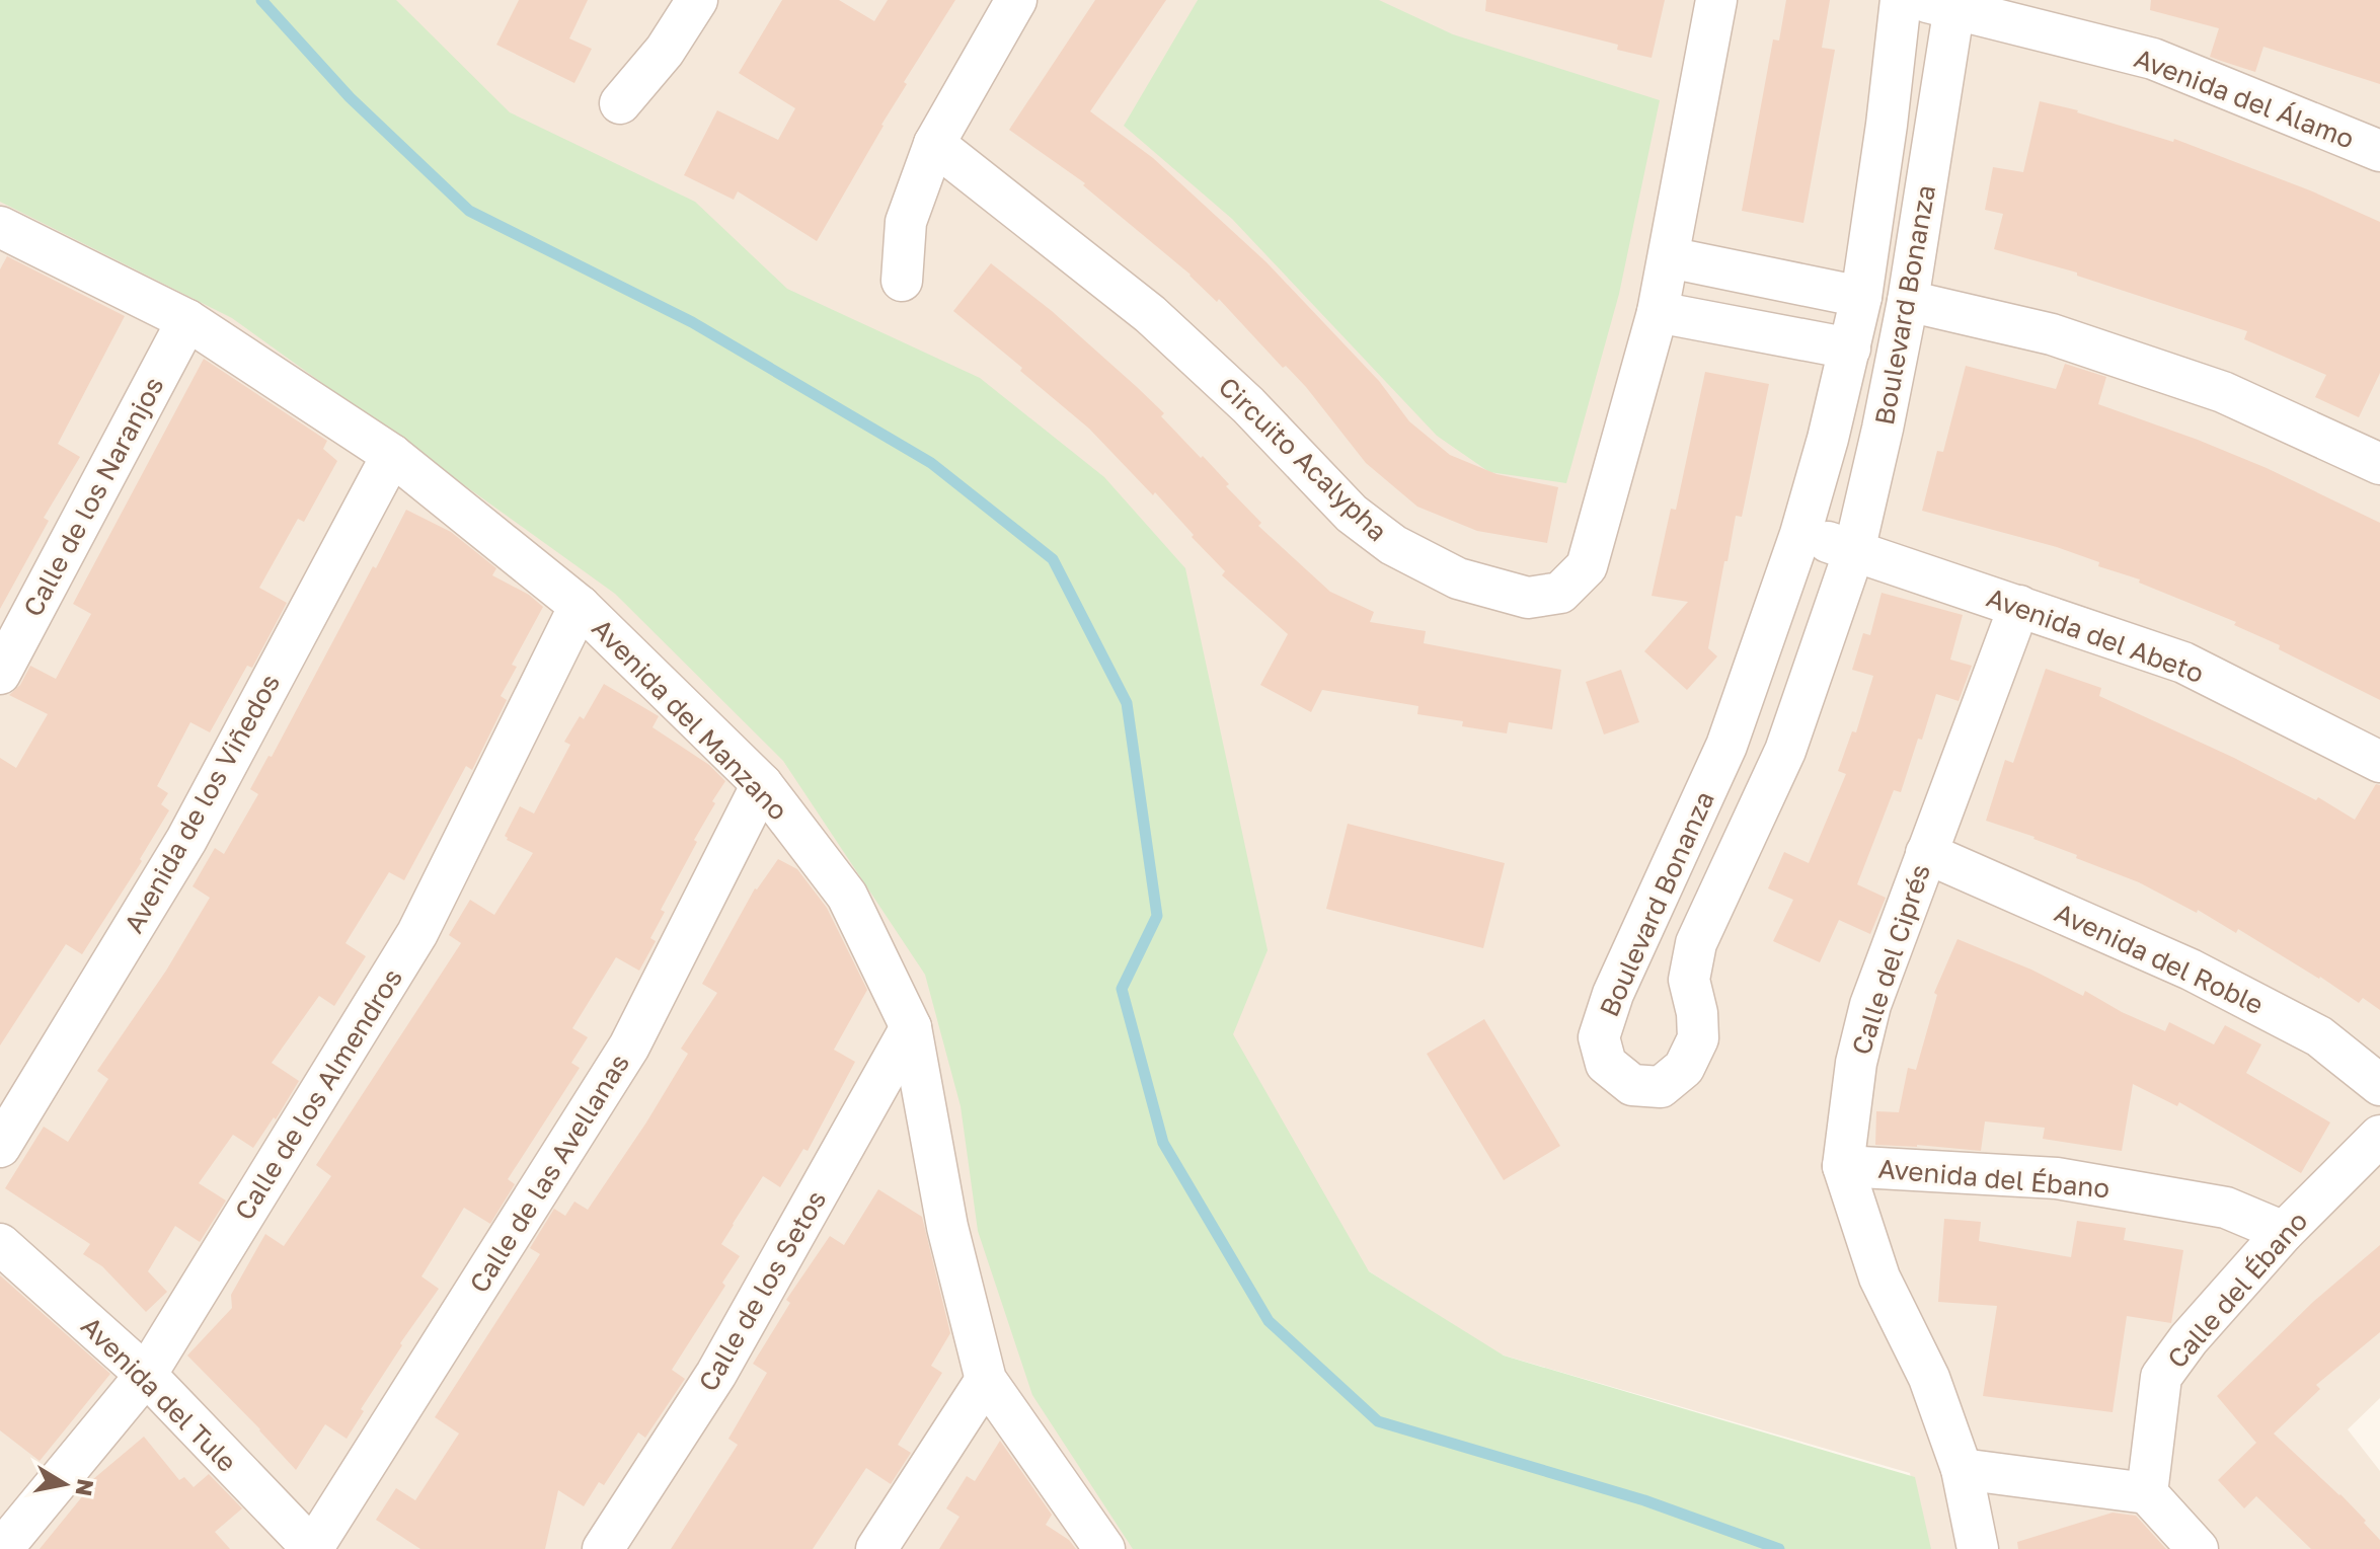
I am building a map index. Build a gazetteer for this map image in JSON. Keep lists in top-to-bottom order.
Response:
{
  "streets": {
    "street": [
      "Avenida del Álamo",
      "Boulevard Bonanza",
      "Circuito Acalypha",
      "Calle de los Naranjos",
      "Avenida del Abeto",
      "Avenida del Manzano",
      "Avenida de los Viñedos",
      "Avenida del Roble",
      "Calle del Ciprés",
      "Calle de los Almendros",
      "Calle de las Avellanas",
      "Avenida del Ébano",
      "Calle del Ébano",
      "Calle de los Setos",
      "Avenida del Tule"
    ]
  },
  "crossings": [
    ["Avenida del Álamo", "Boulevard Bonanza"],
    ["Boulevard Bonanza", "Avenida del Abeto"],
    ["Calle de los Naranjos", "Avenida del Manzano"],
    ["Avenida del Abeto", "Calle del Ciprés"],
    ["Avenida del Manzano", "Avenida de los Viñedos"],
    ["Avenida del Manzano", "Calle de los Almendros"],
    ["Avenida del Manzano", "Calle de las Avellanas"],
    ["Avenida del Manzano", "Calle de los Setos"],
    ["Avenida del Roble", "Calle del Ciprés"],
    ["Calle del Ciprés", "Avenida del Ébano"],
    ["Calle de los Almendros", "Avenida del Tule"],
    ["Calle de las Avellanas", "Avenida del Tule"],
    ["Avenida del Ébano", "Calle del Ébano"]
  ],
  "north": "right"
}
